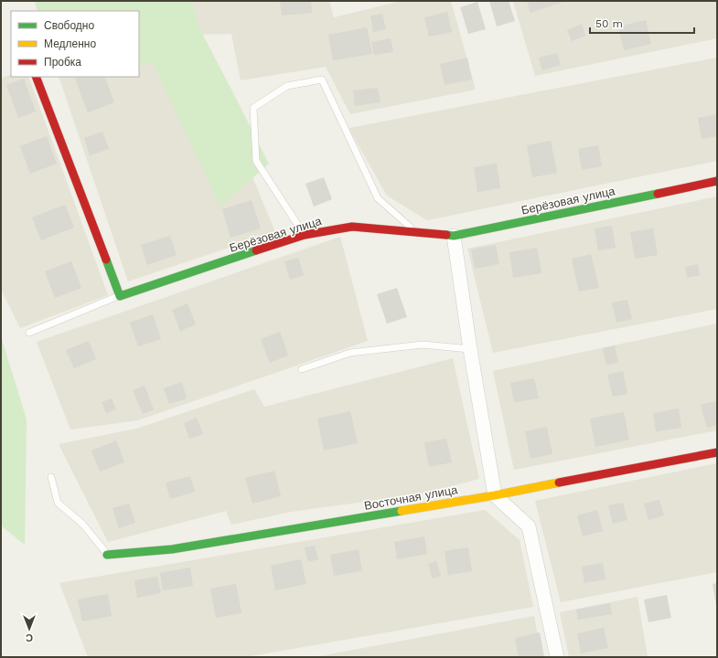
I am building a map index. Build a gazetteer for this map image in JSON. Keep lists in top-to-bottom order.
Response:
{
  "streets": {
    "street": ["Берёзовая улица", "Восточная улица"]
  },
  "legend": ["Свободно", "Медленно", "Пробка"],
  "scale_bar": "50 m",
  "north": "bottom"
}
